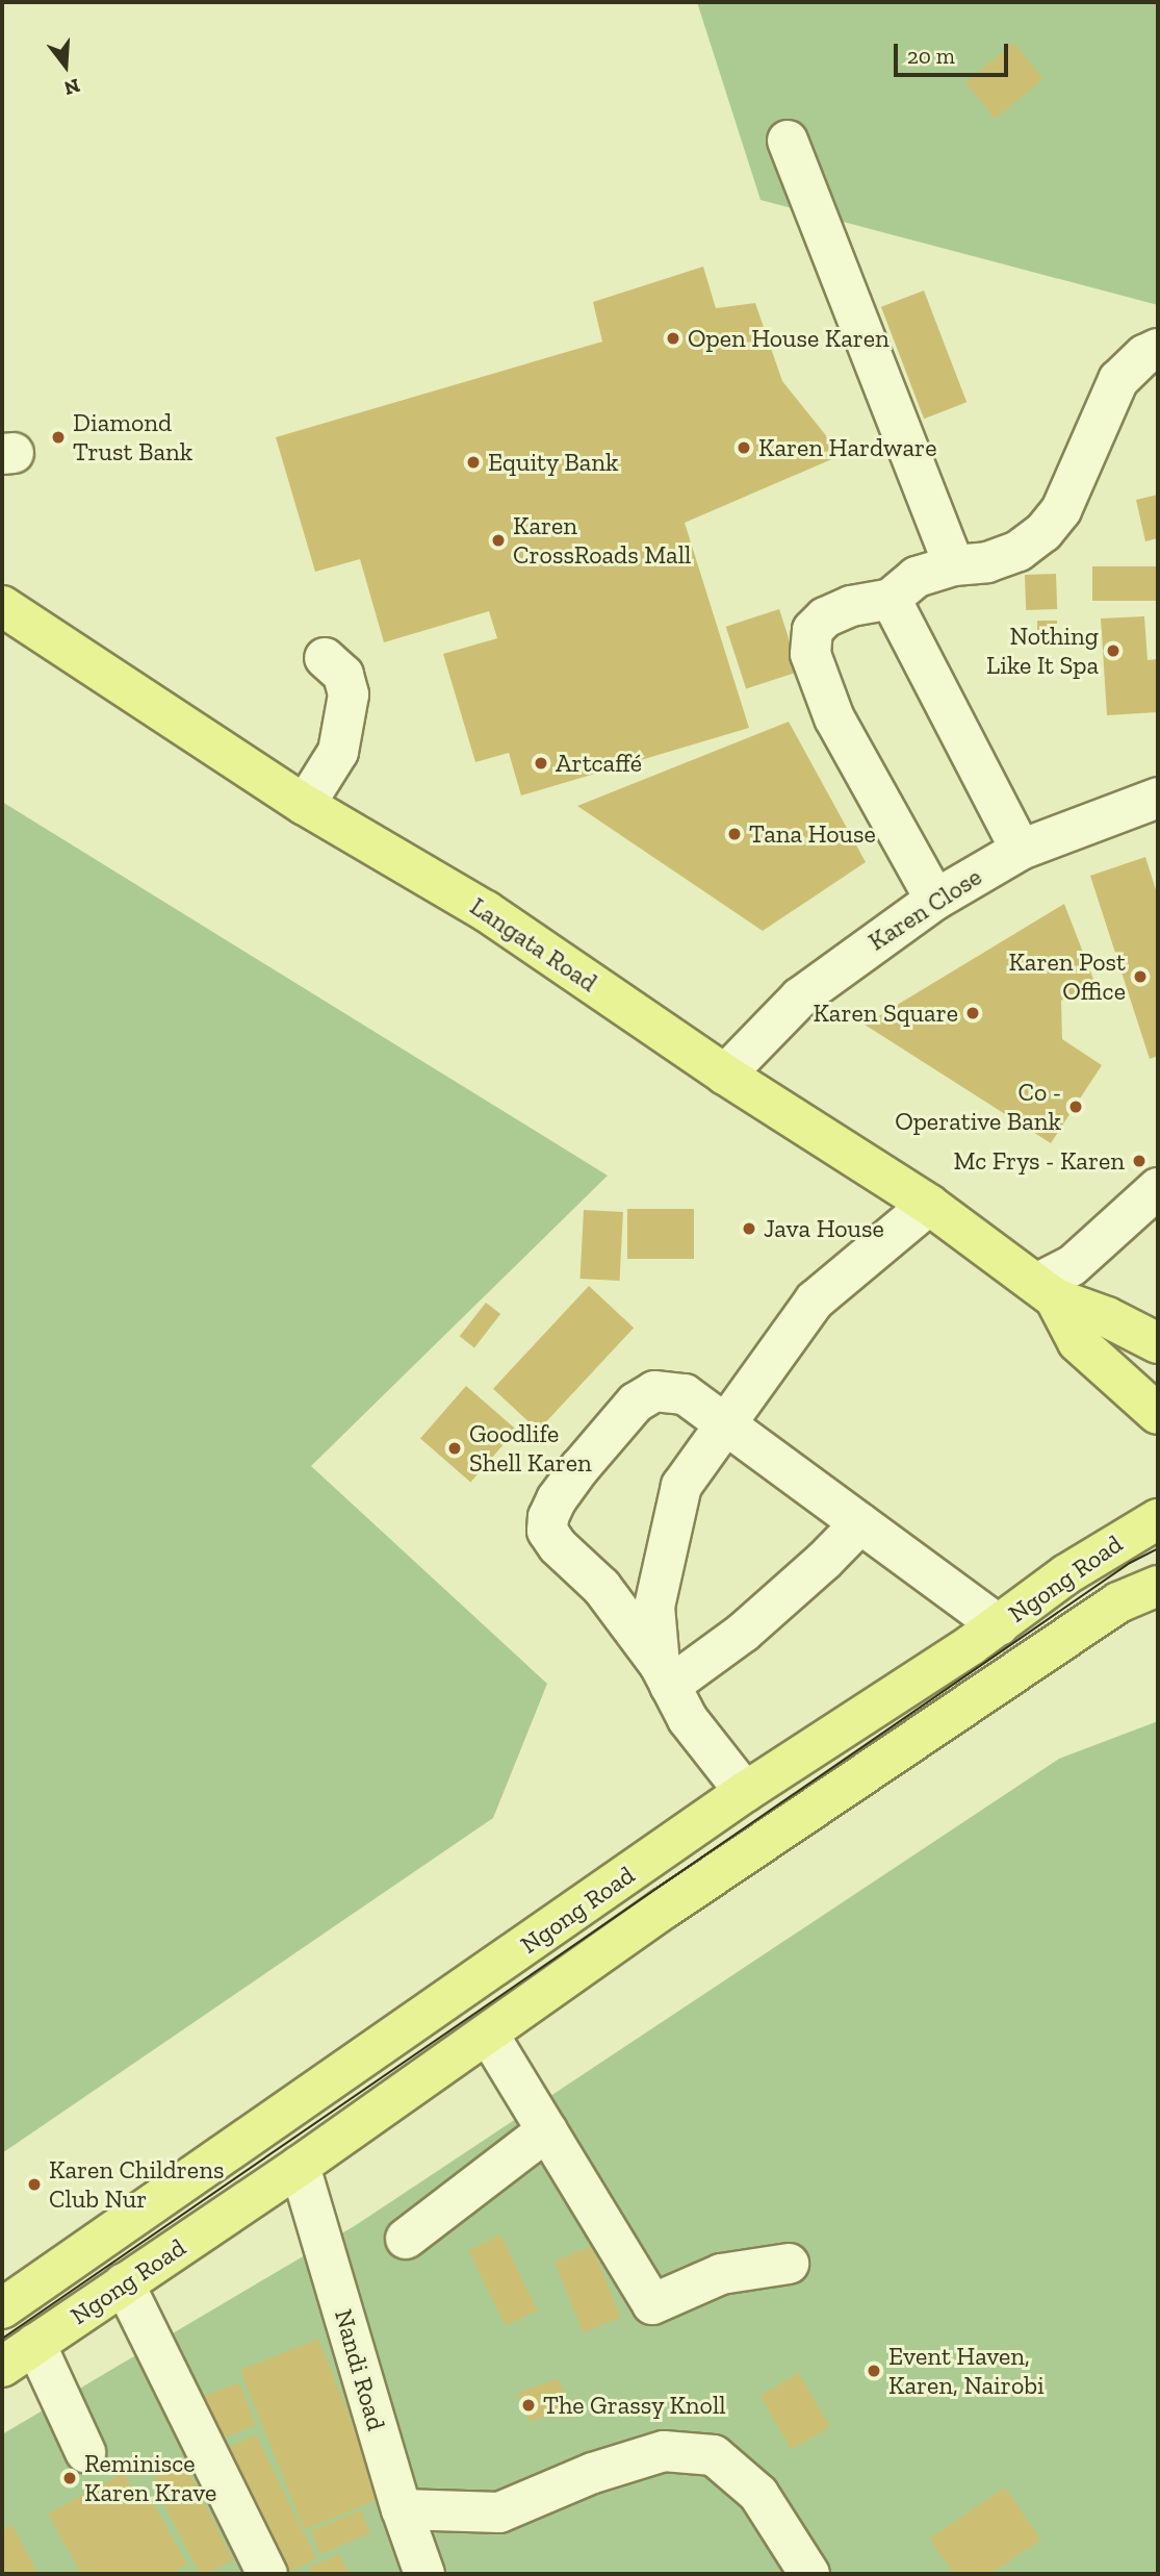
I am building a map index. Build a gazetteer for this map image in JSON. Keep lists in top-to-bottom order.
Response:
{
  "streets": {
    "main road": ["Langata Road", "Ngong Road"],
    "street": ["Karen Close", "Nandi Road"]
  },
  "crossings": [
    ["Karen Close", "Langata Road"],
    ["Ngong Road", "Nandi Road"]
  ],
  "places": [
    "Open House Karen",
    "Diamond Trust Bank",
    "Karen Hardware",
    "Equity Bank",
    "Karen CrossRoads Mall",
    "Nothing Like It Spa",
    "Artcaffé",
    "Tana House",
    "Karen Post Office",
    "Karen Square",
    "Co - Operative Bank",
    "Mc Frys - Karen",
    "Java House",
    "Goodlife Shell Karen",
    "Karen Childrens Club Nur",
    "Event Haven, Karen, Nairobi",
    "The Grassy Knoll",
    "Reminisce Karen Krave"
  ],
  "scale_bar": "20 m",
  "north": "bottom"
}
